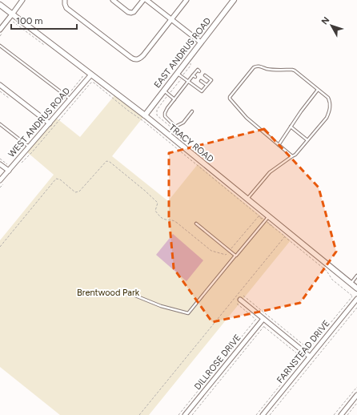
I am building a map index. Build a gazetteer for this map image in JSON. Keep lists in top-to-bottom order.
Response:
{
  "streets": {
    "street": [
      "EAST ANDRUS ROAD",
      "WEST ANDRUS ROAD",
      "TRACY ROAD",
      "FARNSTEAD DRIVE",
      "DILLROSE DRIVE"
    ]
  },
  "crossings": [
    ["EAST ANDRUS ROAD", "TRACY ROAD"],
    ["WEST ANDRUS ROAD", "TRACY ROAD"]
  ],
  "parks": ["Brentwood Park"],
  "scale_bar": "100 m",
  "north": "top left"
}
